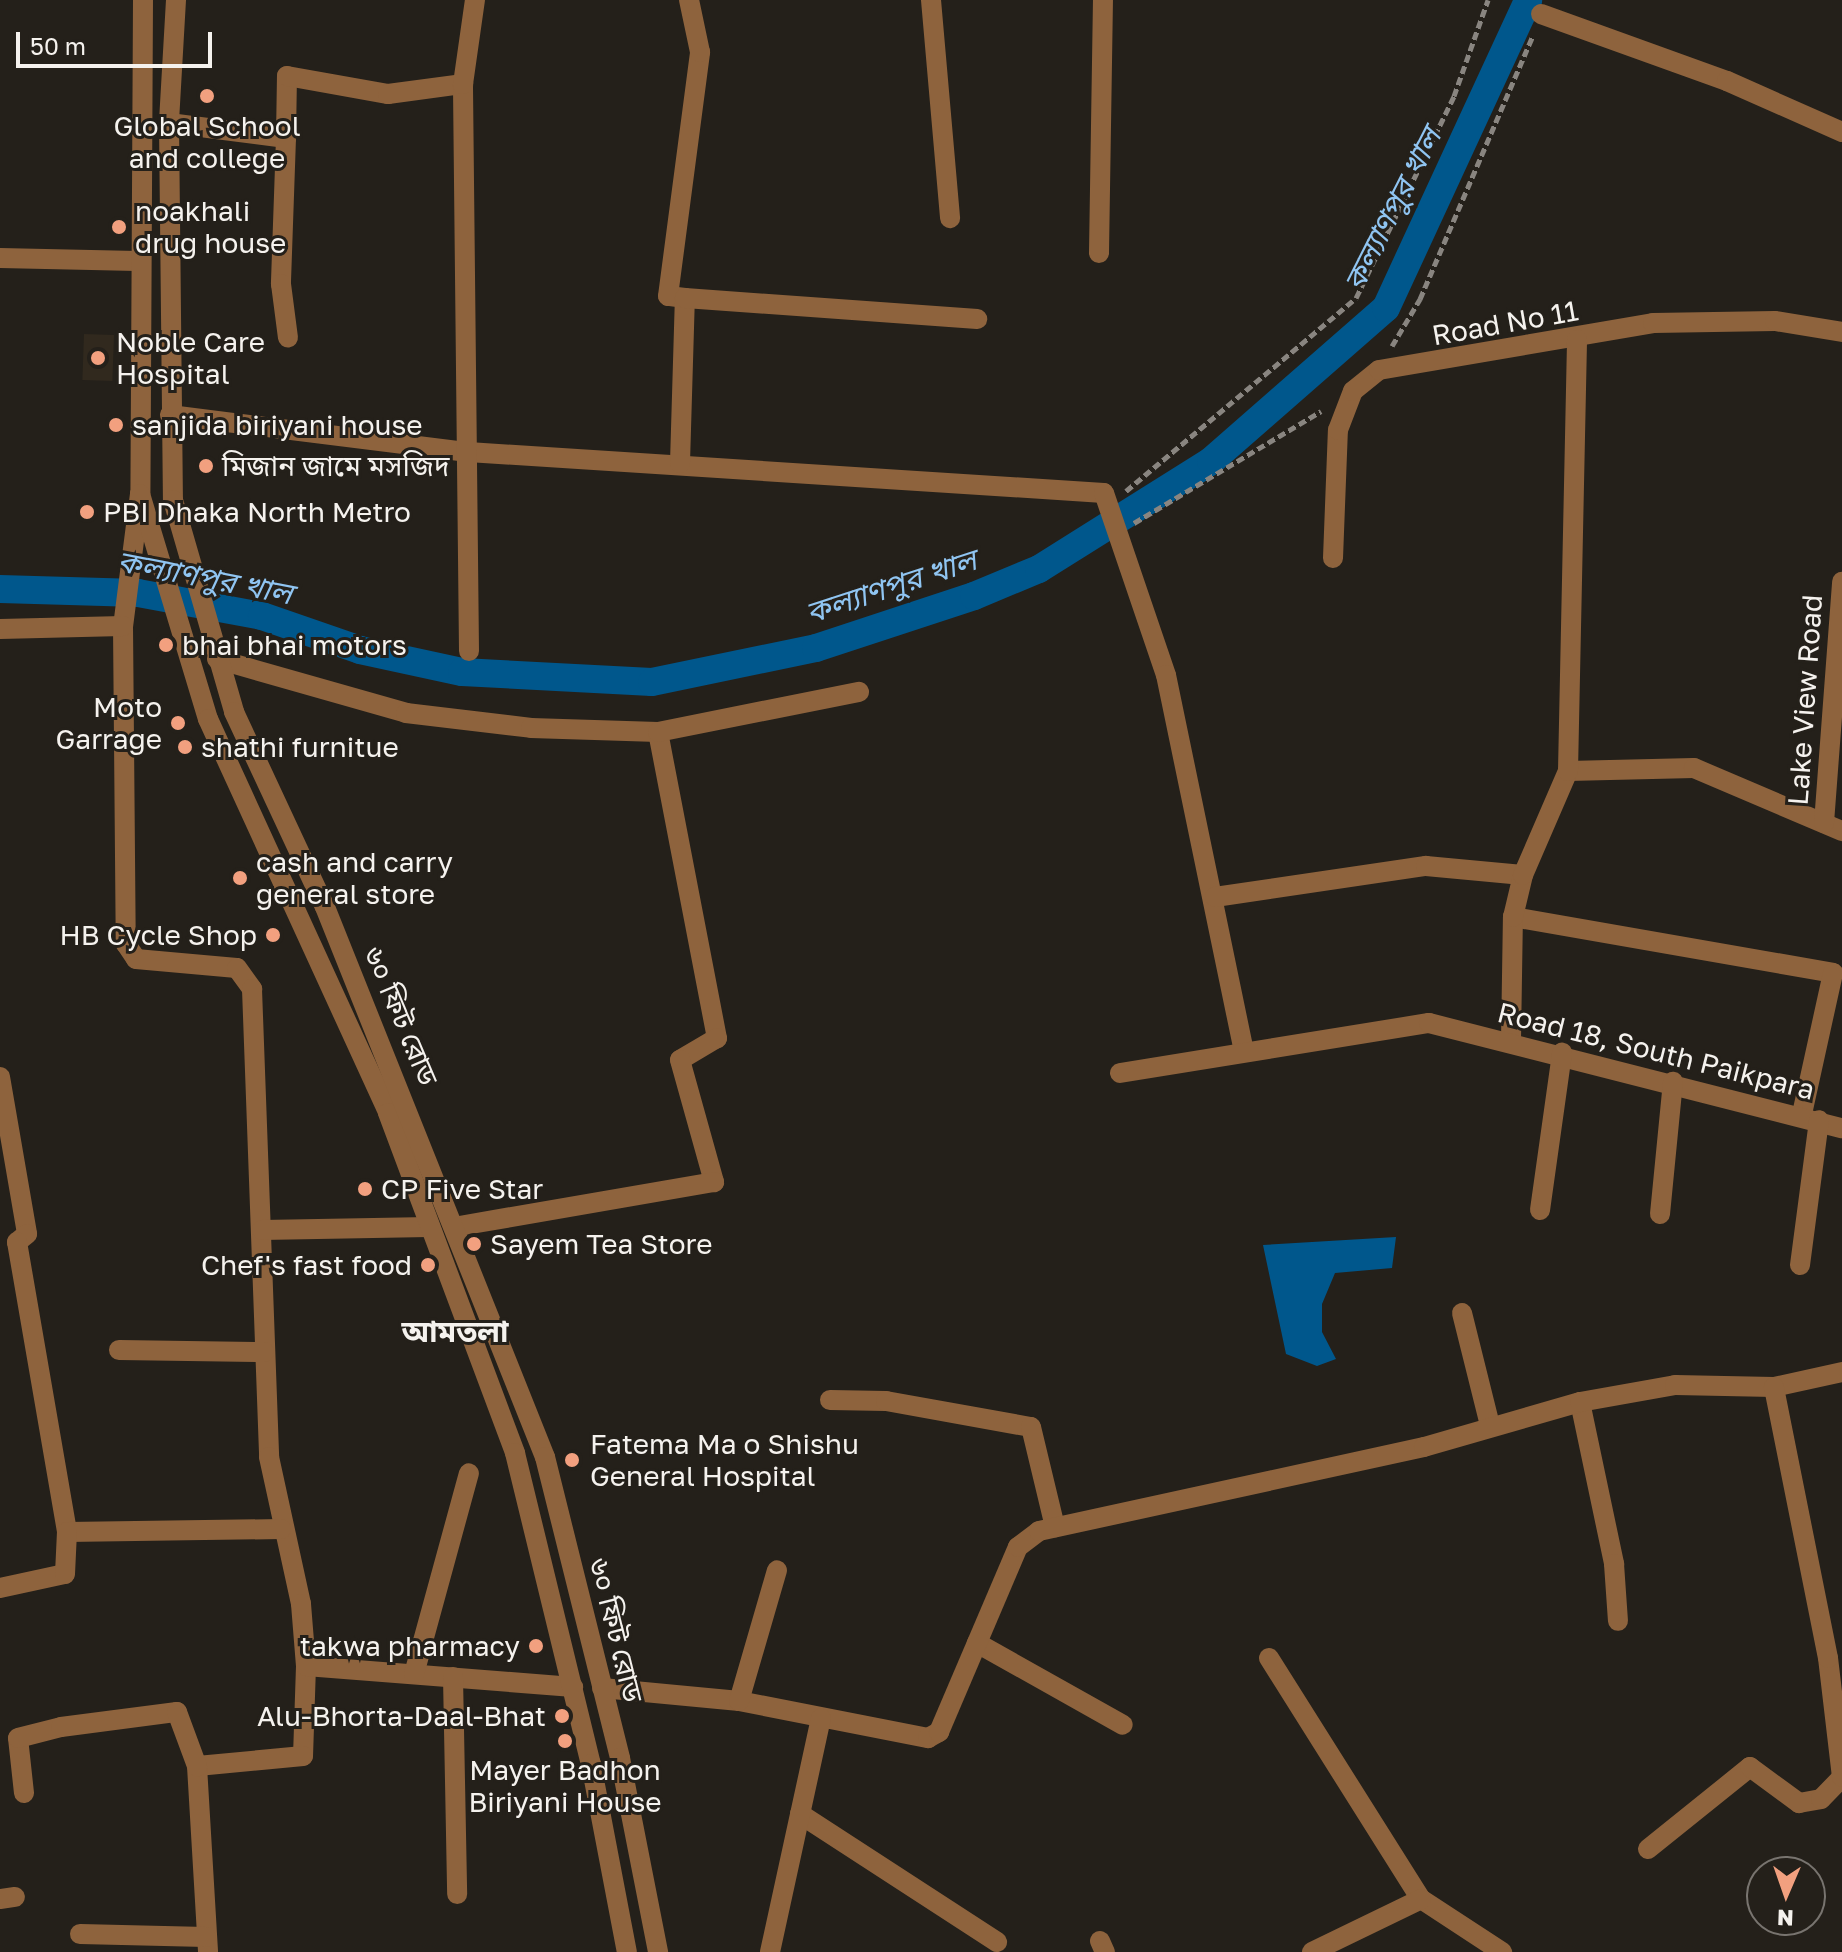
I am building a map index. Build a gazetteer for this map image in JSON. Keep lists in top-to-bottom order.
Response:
{
  "streets": {
    "street": [
      "Road No 11",
      "Lake View Road",
      "৬০ ফিট রোড",
      "Road 18, South Paikpara"
    ]
  },
  "districts": ["আমতলা"],
  "water": ["কল্যাণপুর খাল"],
  "places": [
    "Global School and college",
    "noakhali drug house",
    "Noble Care Hospital",
    "sanjida biriyani house",
    "মিজান জামে মসজিদ",
    "PBI Dhaka North Metro",
    "bhai bhai motors",
    "Moto Garrage",
    "shathi furnitue",
    "cash and carry general store",
    "HB Cycle Shop",
    "CP Five Star",
    "Sayem Tea Store",
    "Chef's fast food",
    "Fatema Ma o Shishu General Hospital",
    "takwa pharmacy",
    "Alu-Bhorta-Daal-Bhat",
    "Mayer Badhon Biriyani House"
  ],
  "scale_bar": "50 m",
  "north": "bottom"
}
